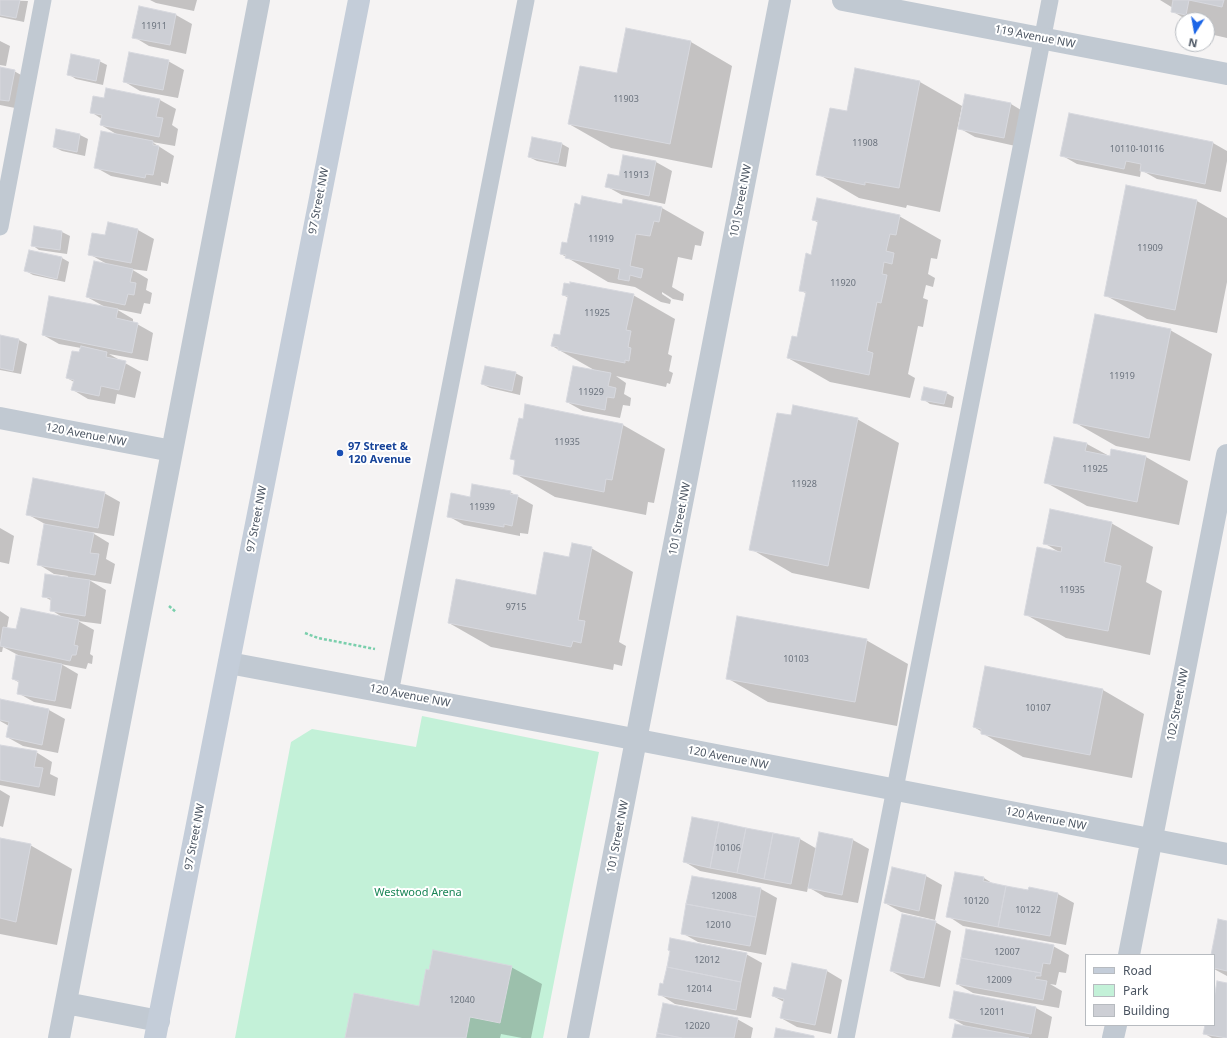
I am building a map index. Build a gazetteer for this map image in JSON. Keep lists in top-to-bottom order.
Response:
{
  "streets": {
    "main road": ["97 Street NW"],
    "street": [
      "119 Avenue NW",
      "101 Street NW",
      "120 Avenue NW",
      "102 Street NW"
    ]
  },
  "crossings": [
    ["97 Street NW", "120 Avenue NW"],
    ["101 Street NW", "120 Avenue NW"],
    ["120 Avenue NW", "102 Street NW"]
  ],
  "parks": ["Westwood Arena"],
  "places": ["97 Street & 120 Avenue"],
  "house_numbers": [
    "11911",
    "11903",
    "11908",
    "10110-10116",
    "11913",
    "11919",
    "11909",
    "11920",
    "11925",
    "11919",
    "11929",
    "11935",
    "11925",
    "11928",
    "11939",
    "11935",
    "9715",
    "10103",
    "10107",
    "10106",
    "12008",
    "10120",
    "10122",
    "12010",
    "12007",
    "12012",
    "12009",
    "12014",
    "12040",
    "12011",
    "12020"
  ],
  "legend": ["Road", "Park", "Building"],
  "north": "bottom"
}
